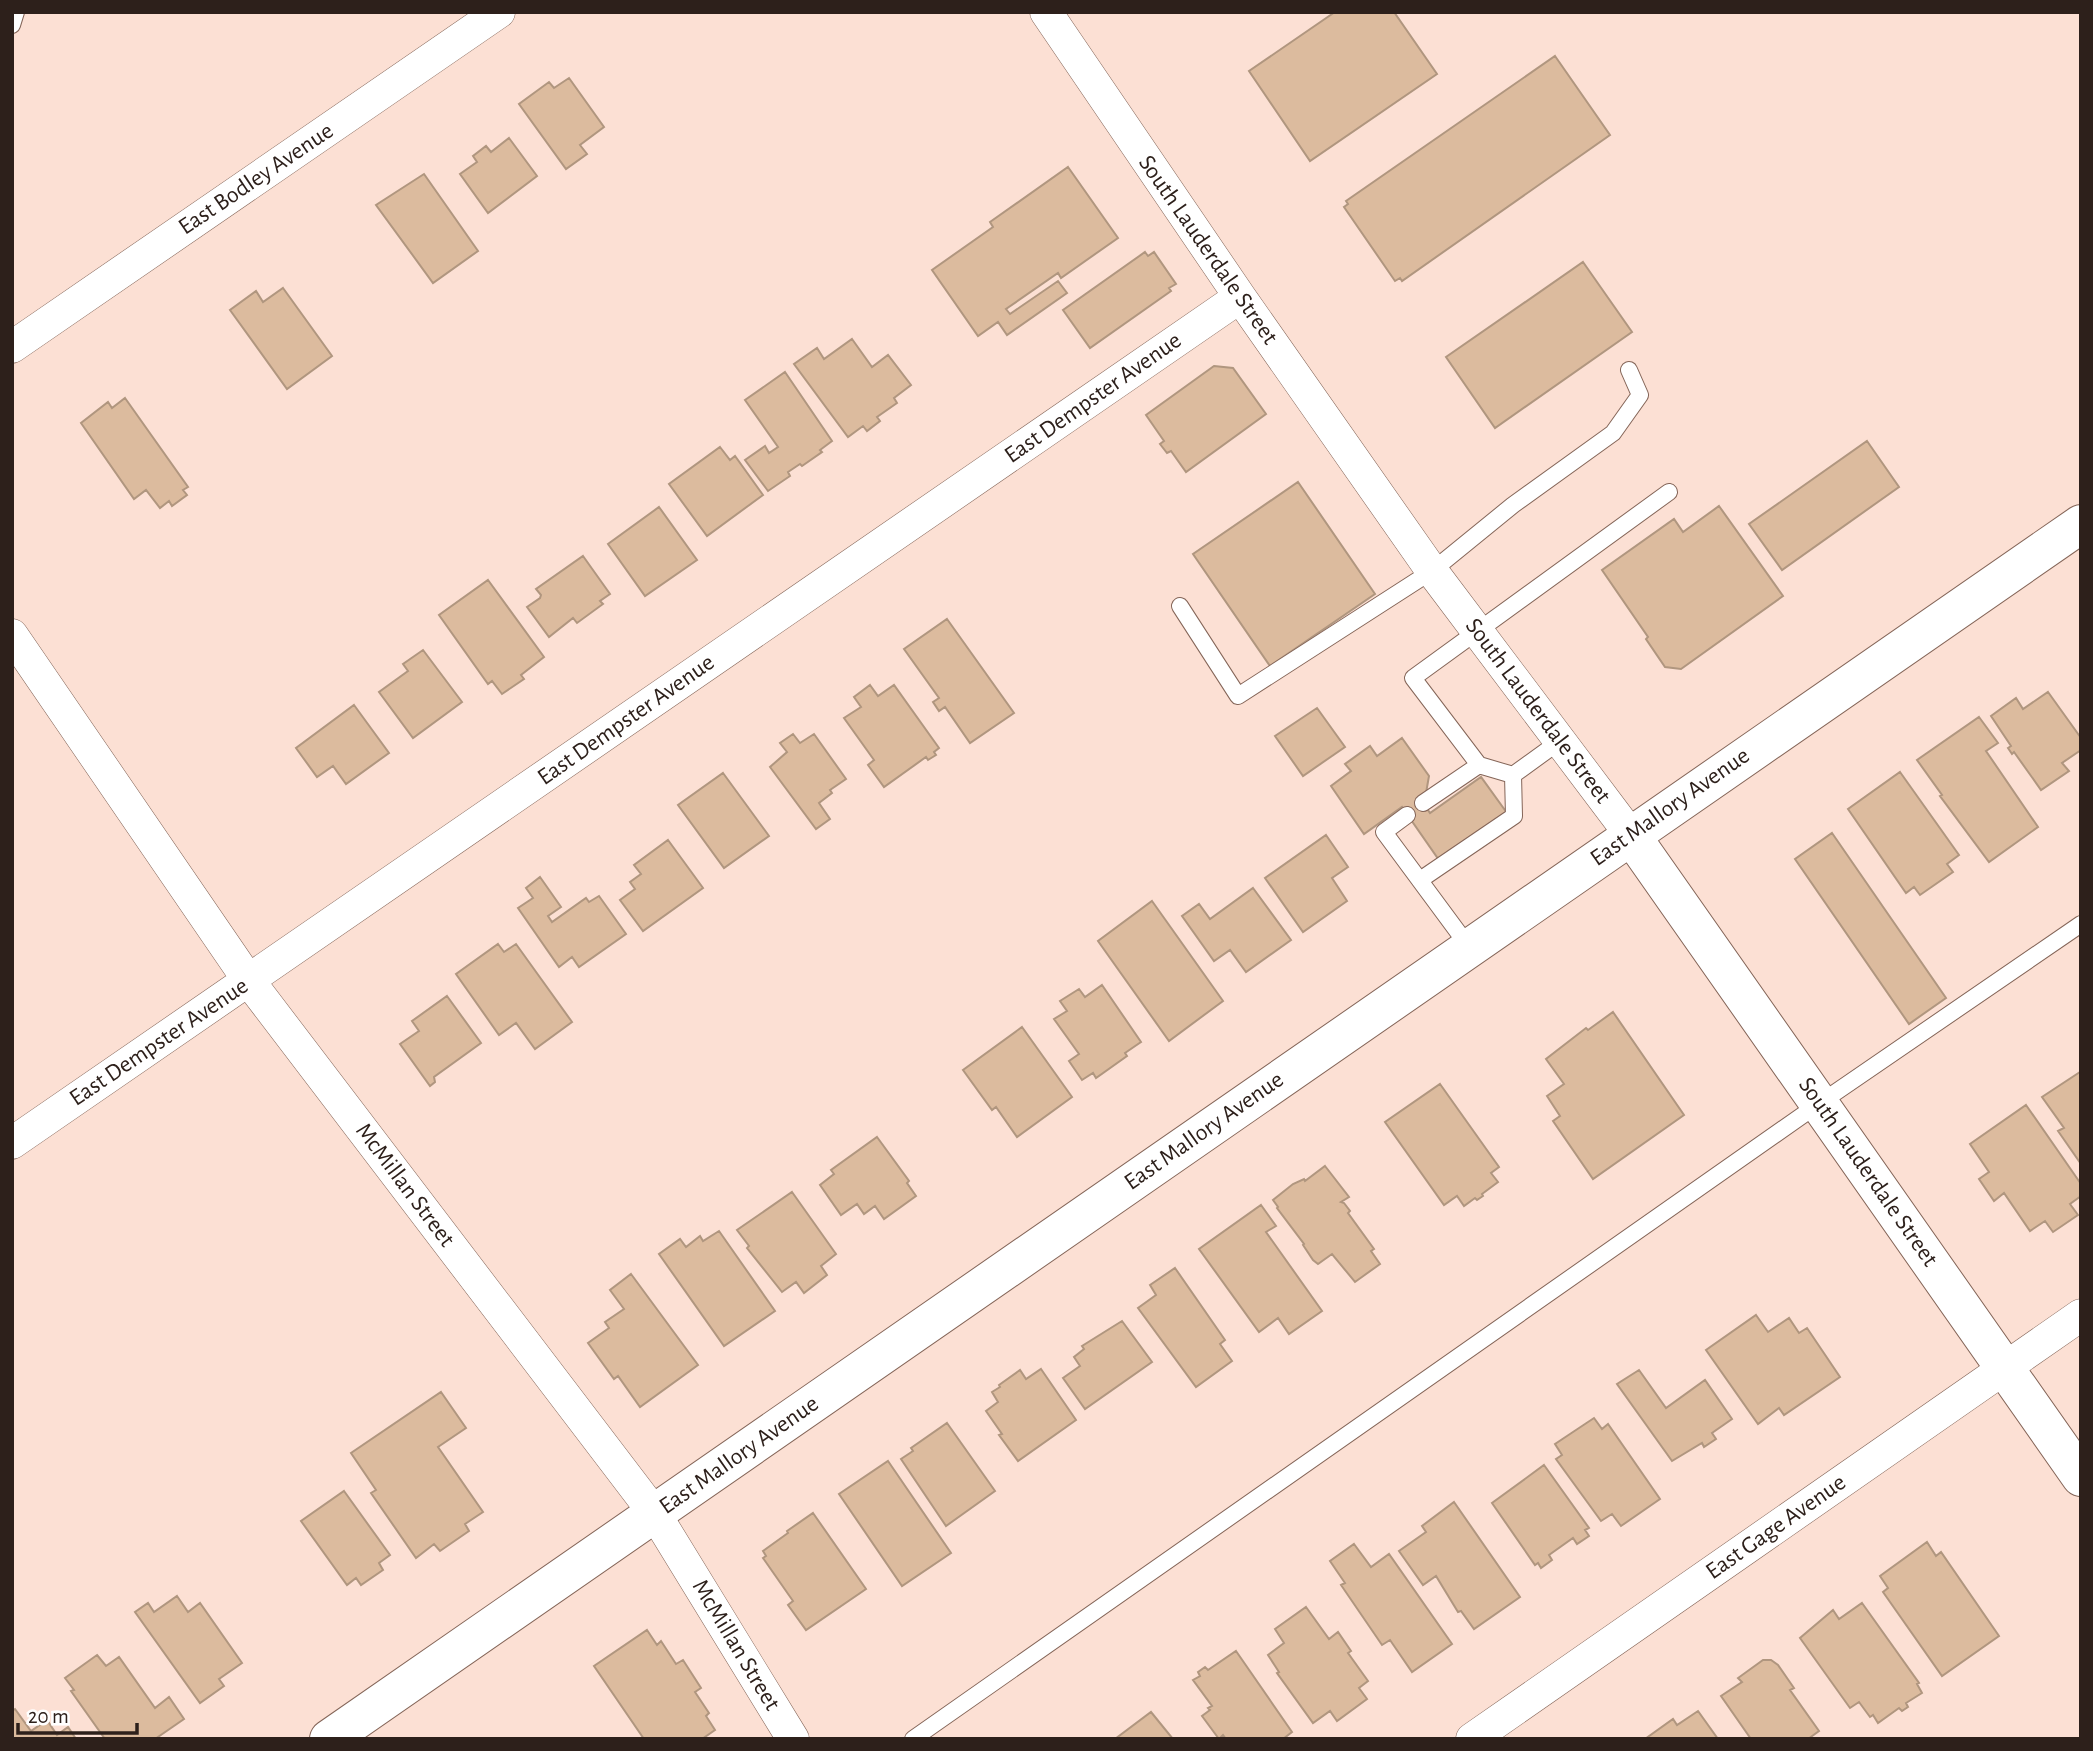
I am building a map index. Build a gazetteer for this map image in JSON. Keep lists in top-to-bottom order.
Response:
{
  "streets": {
    "main road": ["South Lauderdale Street", "East Mallory Avenue"],
    "street": [
      "East Bodley Avenue",
      "East Dempster Avenue",
      "McMillan Street",
      "East Gage Avenue"
    ]
  },
  "crossings": [
    ["South Lauderdale Street", "East Dempster Avenue"],
    ["South Lauderdale Street", "East Mallory Avenue"],
    ["South Lauderdale Street", "East Gage Avenue"],
    ["East Dempster Avenue", "McMillan Street"],
    ["East Mallory Avenue", "McMillan Street"]
  ],
  "scale_bar": "20 m"
}
